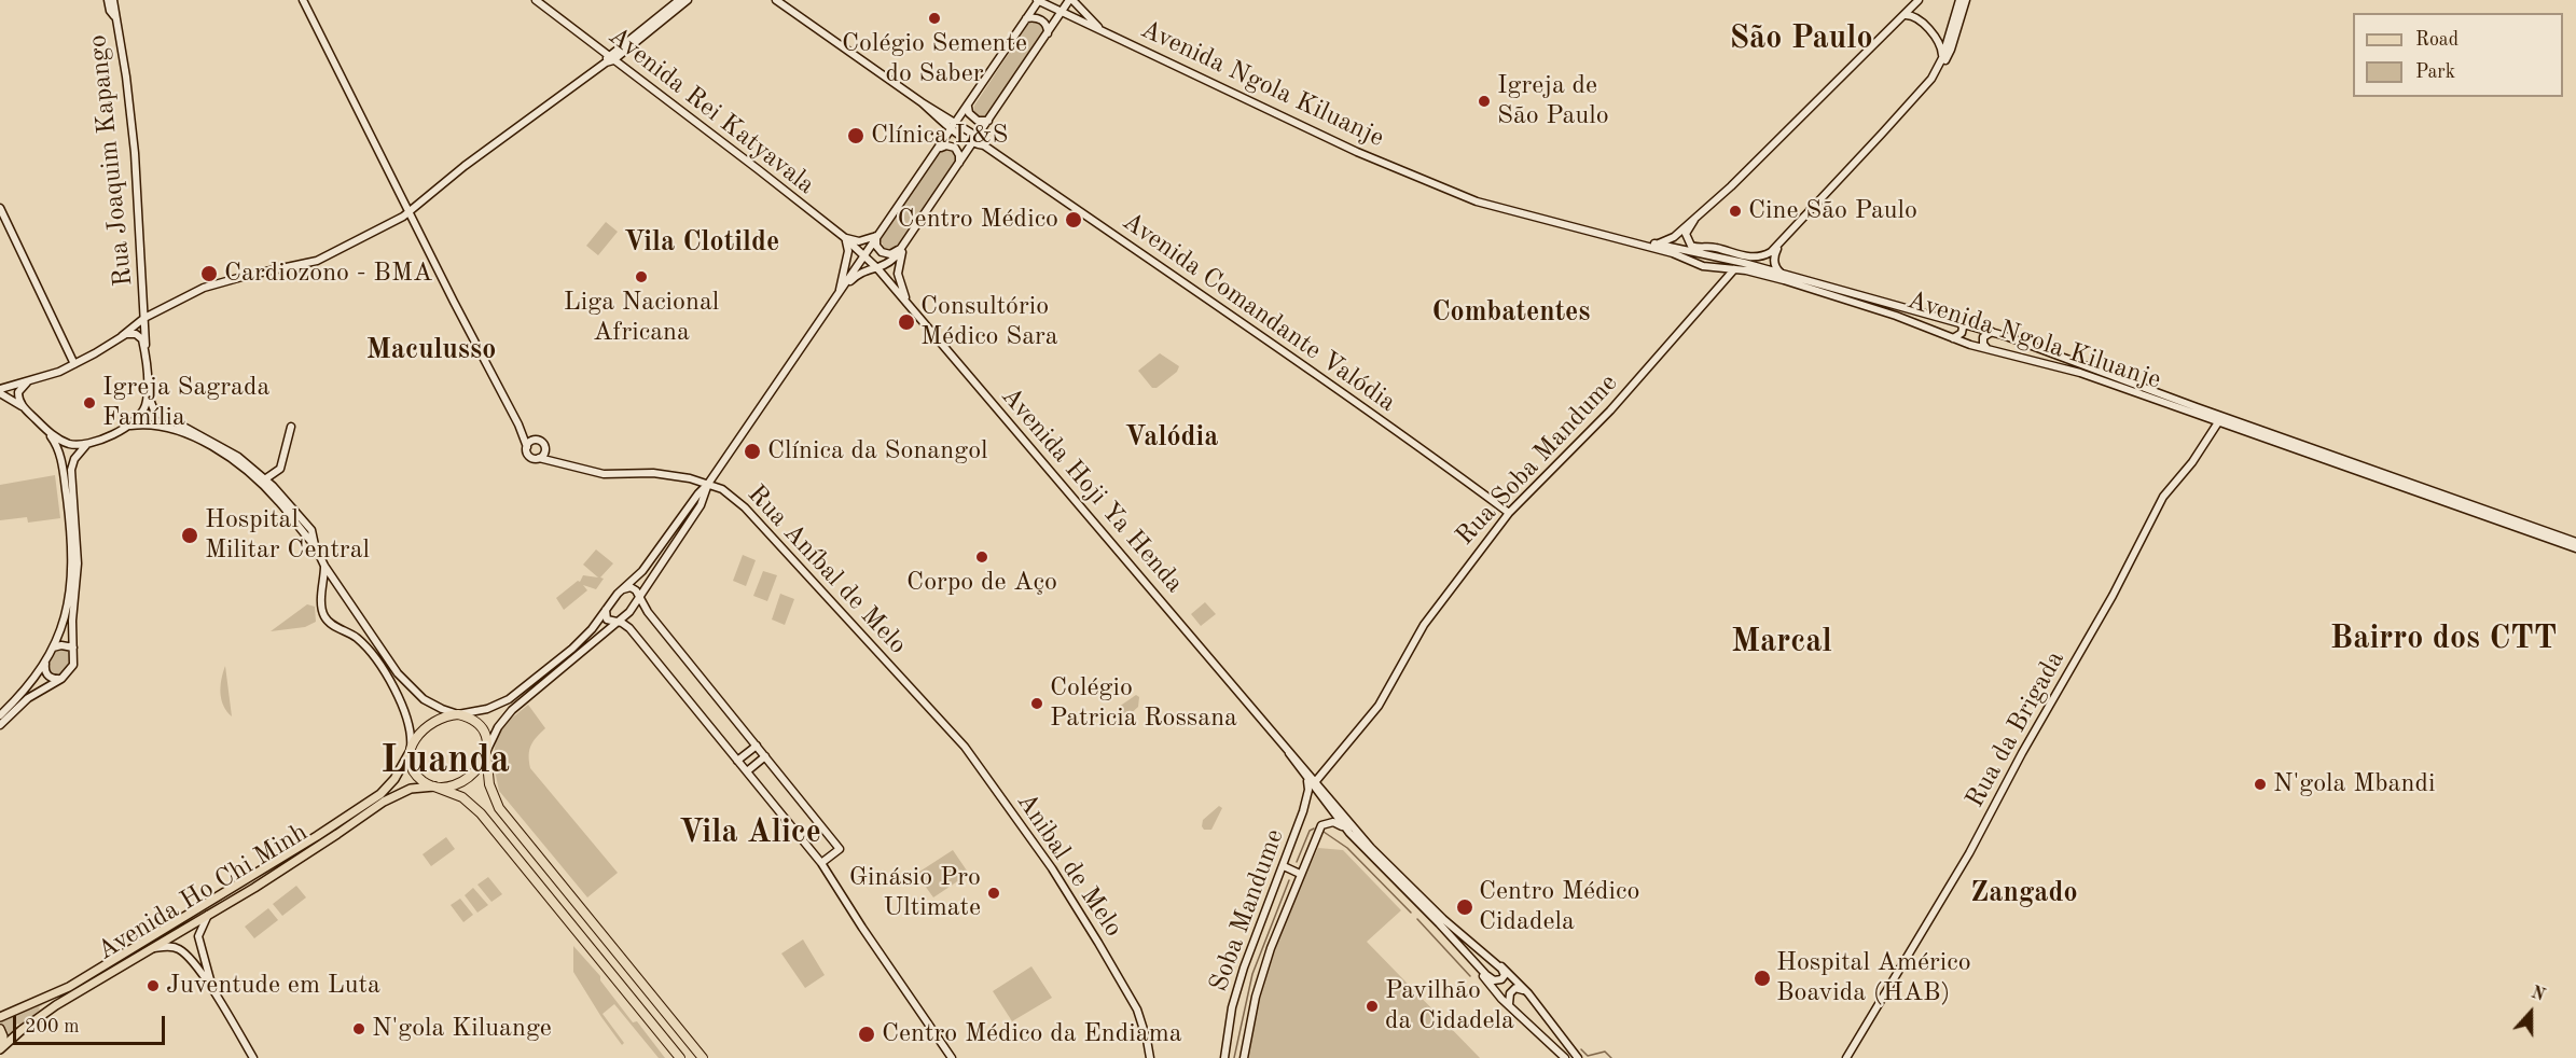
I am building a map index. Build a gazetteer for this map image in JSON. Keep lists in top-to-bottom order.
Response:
{
  "streets": {
    "main road": [
      "Avenida Ngola Kiluanje",
      "Avenida Rei Katyavala",
      "Rua Joaquim Kapango",
      "Avenida Comandante Valódia",
      "Rua Soba Mandume",
      "Avenida Hoji Ya Henda",
      "Rua Aníbal de Melo",
      "Rua da Brigada",
      "Anibal de Melo",
      "Avenida Ho Chi Minh",
      "Soba Mandume"
    ]
  },
  "crossings": [
    ["Avenida Ngola Kiluanje", "Rua Soba Mandume"],
    ["Avenida Ngola Kiluanje", "Rua da Brigada"],
    ["Avenida Rei Katyavala", "Avenida Hoji Ya Henda"],
    ["Avenida Comandante Valódia", "Rua Soba Mandume"],
    ["Rua Soba Mandume", "Avenida Hoji Ya Henda"],
    ["Avenida Hoji Ya Henda", "Soba Mandume"],
    ["Rua Aníbal de Melo", "Anibal de Melo"]
  ],
  "districts": [
    "São Paulo",
    "Vila Clotilde",
    "Combatentes",
    "Maculusso",
    "Valódia",
    "Bairro dos CTT",
    "Marcal",
    "Luanda",
    "Vila Alice",
    "Zangado"
  ],
  "places": [
    "Colégio Semente do Saber",
    "Igreja de São Paulo",
    "Clínica L&S",
    "Cine São Paulo",
    "Centro Médico",
    "Cardiozono - BMA",
    "Liga Nacional Africana",
    "Consultório Médico Sara",
    "Igreja Sagrada Família",
    "Clínica da Sonangol",
    "Hospital Militar Central",
    "Corpo de Aço",
    "Colégio Patricia Rossana",
    "N'gola Mbandi",
    "Ginásio Pro Ultimate",
    "Centro Médico Cidadela",
    "Hospital Américo Boavida (HAB)",
    "Juventude em Luta",
    "Pavilhão da Cidadela",
    "N'gola Kiluange",
    "Centro Médico da Endiama"
  ],
  "legend": ["Road", "Park"],
  "scale_bar": "200 m",
  "north": "top"
}
